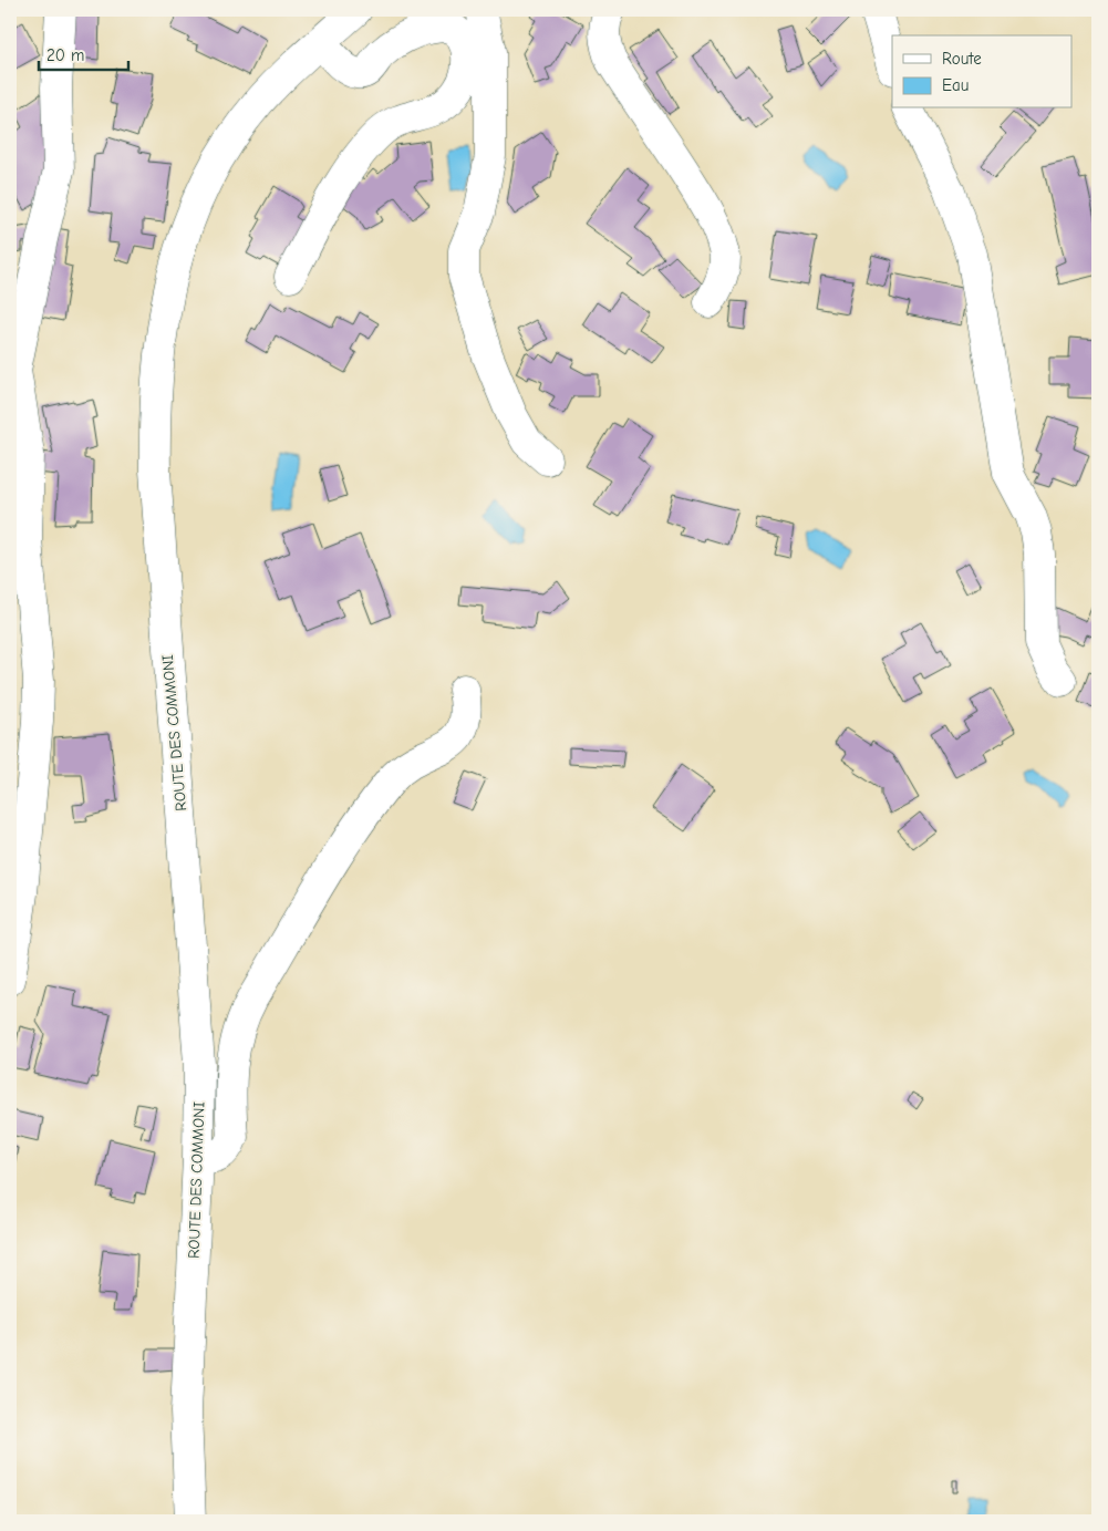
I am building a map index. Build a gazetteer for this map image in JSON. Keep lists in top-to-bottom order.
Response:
{
  "streets": {
    "street": ["ROUTE DES COMMONI"]
  },
  "legend": ["Route", "Eau"],
  "scale_bar": "20 m"
}
